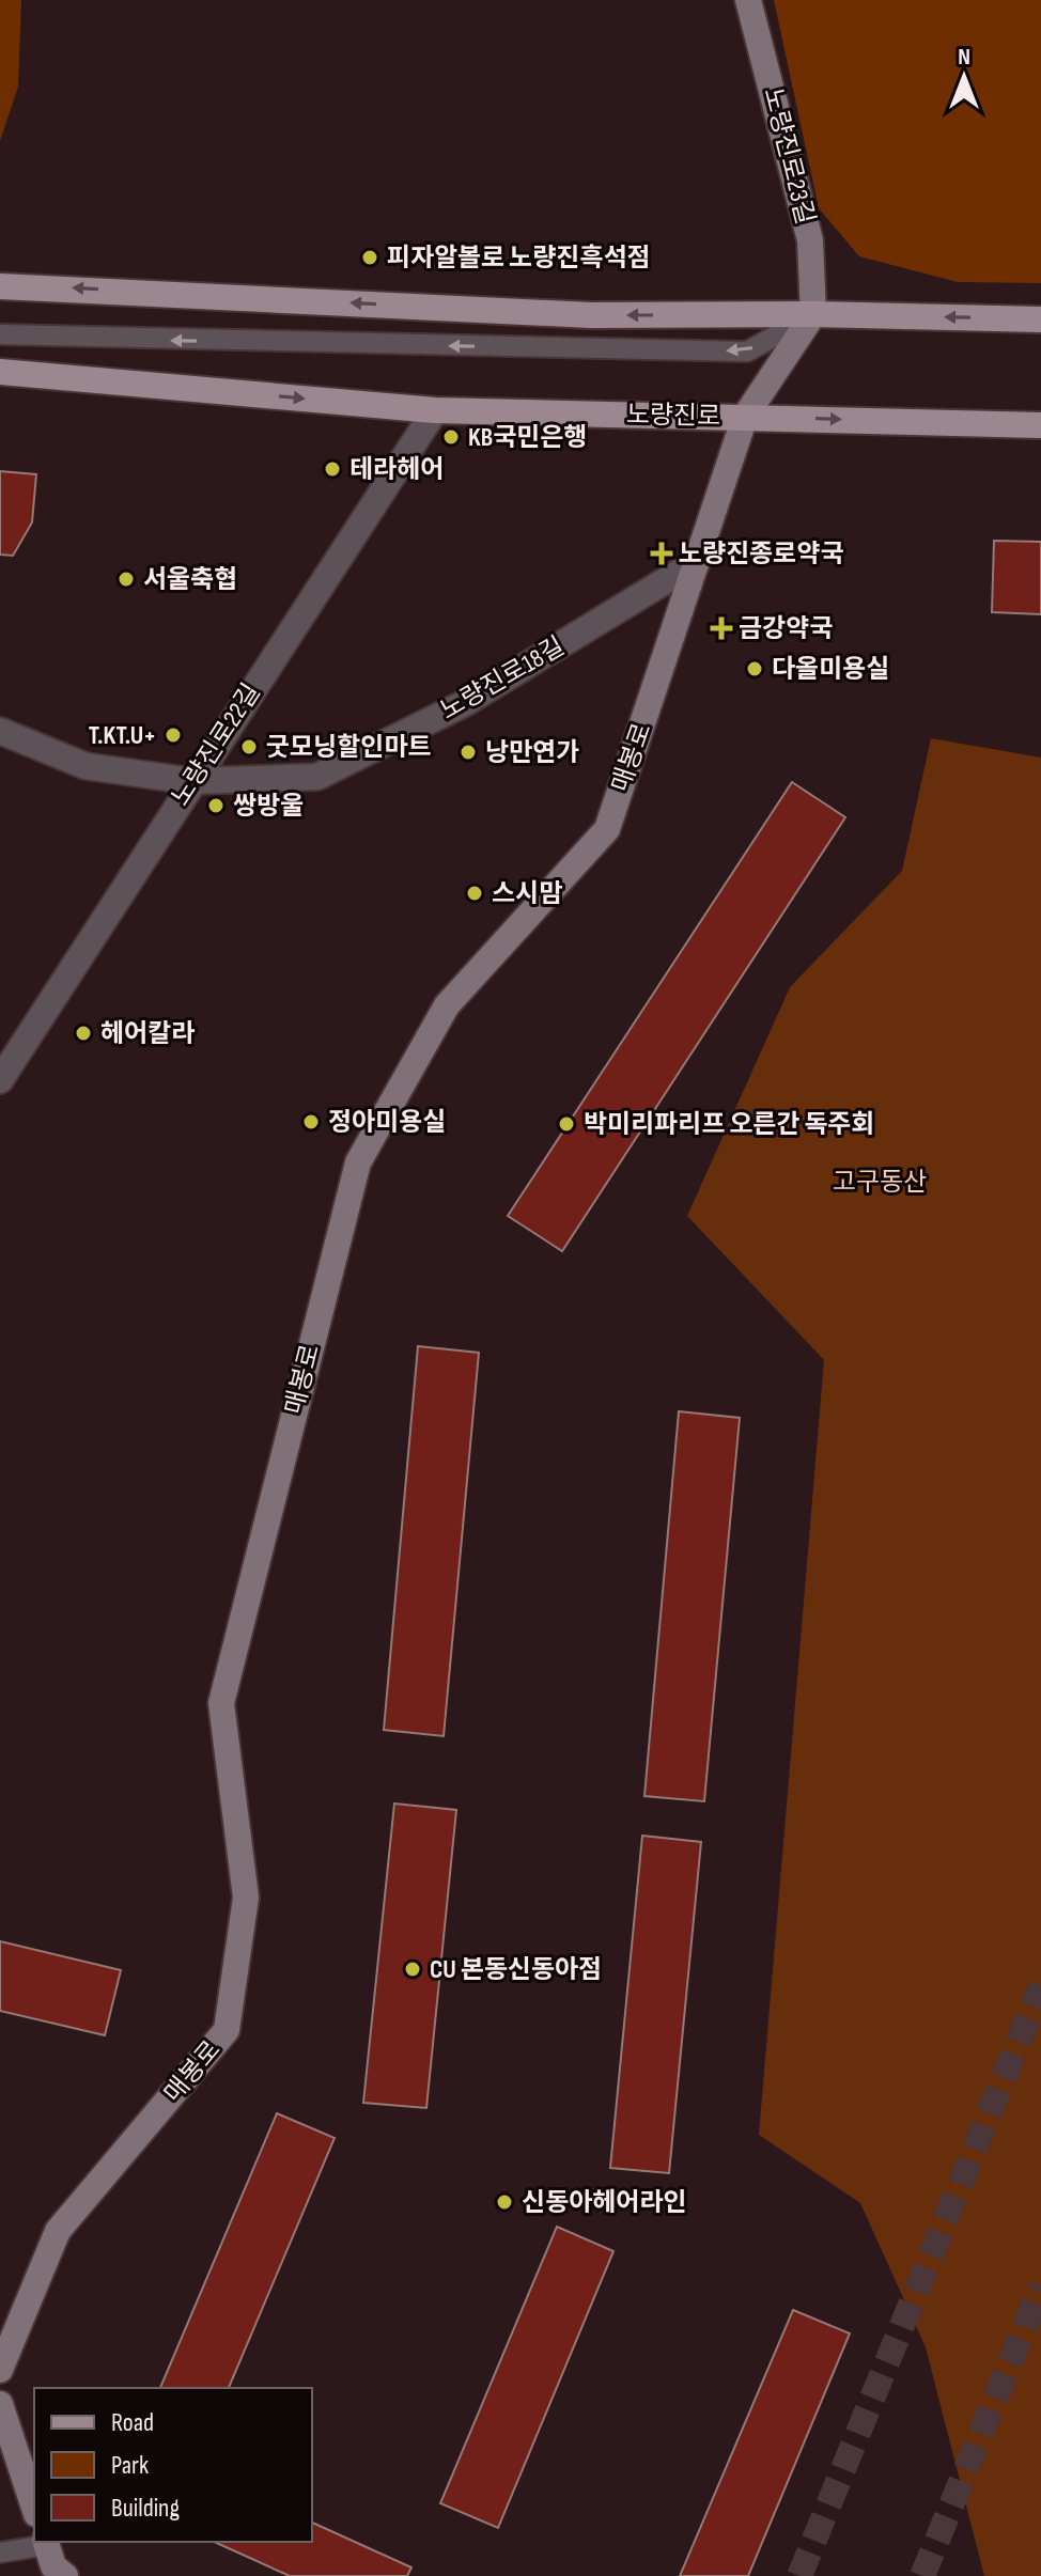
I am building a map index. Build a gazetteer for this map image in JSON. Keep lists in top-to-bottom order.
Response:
{
  "streets": {
    "main road": ["노량진로"],
    "street": [
      "노량진로23길",
      "노량진로18길",
      "노량진로22길",
      "매봉로"
    ]
  },
  "crossings": [
    ["노량진로23길", "매봉로"],
    ["노량진로", "노량진로22길"],
    ["노량진로", "매봉로"],
    ["노량진로18길", "노량진로22길"],
    ["노량진로18길", "매봉로"]
  ],
  "parks": ["고구동산"],
  "places": {
    "other": [
      "피자알볼로 노량진흑석점",
      "KB국민은행",
      "테라헤어",
      "서울축협",
      "다올미용실",
      "T.KT.U+",
      "굿모닝할인마트",
      "낭만연가",
      "쌍방울",
      "스시맘",
      "헤어칼라",
      "정아미용실",
      "박미리파리프 오른간 독주회",
      "CU 본동신동아점",
      "신동아헤어라인"
    ],
    "health": ["노량진종로약국", "금강약국"]
  },
  "legend": ["Road", "Park", "Building"],
  "north": "top"
}
